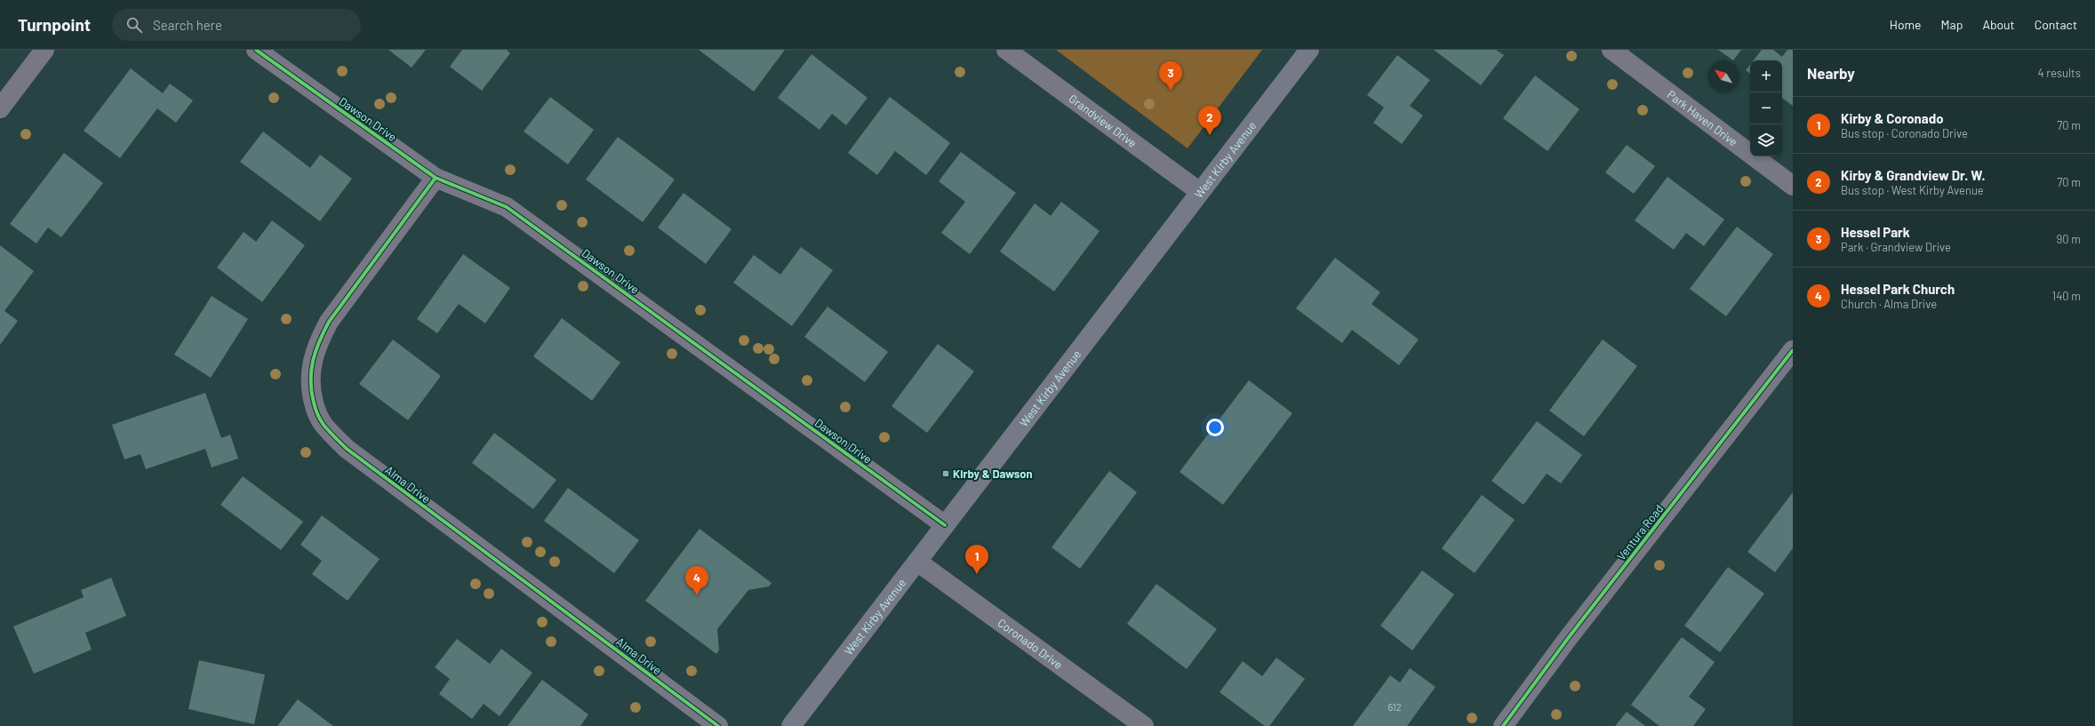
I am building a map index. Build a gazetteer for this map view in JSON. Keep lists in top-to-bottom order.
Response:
{
  "streets": {
    "main road": ["West Kirby Avenue"],
    "street": [
      "Park Haven Drive",
      "Dawson Drive",
      "Grandview Drive",
      "Alma Drive",
      "Ventura Road",
      "Coronado Drive"
    ]
  },
  "crossings": [
    ["Dawson Drive", "West Kirby Avenue"],
    ["Dawson Drive", "Alma Drive"],
    ["Grandview Drive", "West Kirby Avenue"],
    ["West Kirby Avenue", "Coronado Drive"]
  ],
  "places": {
    "transit": ["Kirby & Dawson"]
  },
  "house_numbers": ["612"],
  "north": "top left",
  "page": {
    "header": "Turnpoint",
    "search": "Search here",
    "nav": [
      "Home",
      "Map",
      "About",
      "Contact"
    ],
    "heading": ["Nearby", "4 results"],
    "map_buttons": ["+", "−"],
    "pins": [
      "3",
      "2",
      "1",
      "4"
    ],
    "list": [
      {
        "mark": "1",
        "name": "Kirby & Coronado",
        "note": "Bus stop · Coronado Drive",
        "value": "70 m"
      },
      {
        "mark": "2",
        "name": "Kirby & Grandview Dr. W.",
        "note": "Bus stop · West Kirby Avenue",
        "value": "70 m"
      },
      {
        "mark": "3",
        "name": "Hessel Park",
        "note": "Park · Grandview Drive",
        "value": "90 m"
      },
      {
        "mark": "4",
        "name": "Hessel Park Church",
        "note": "Church · Alma Drive",
        "value": "140 m"
      }
    ]
  }
}
